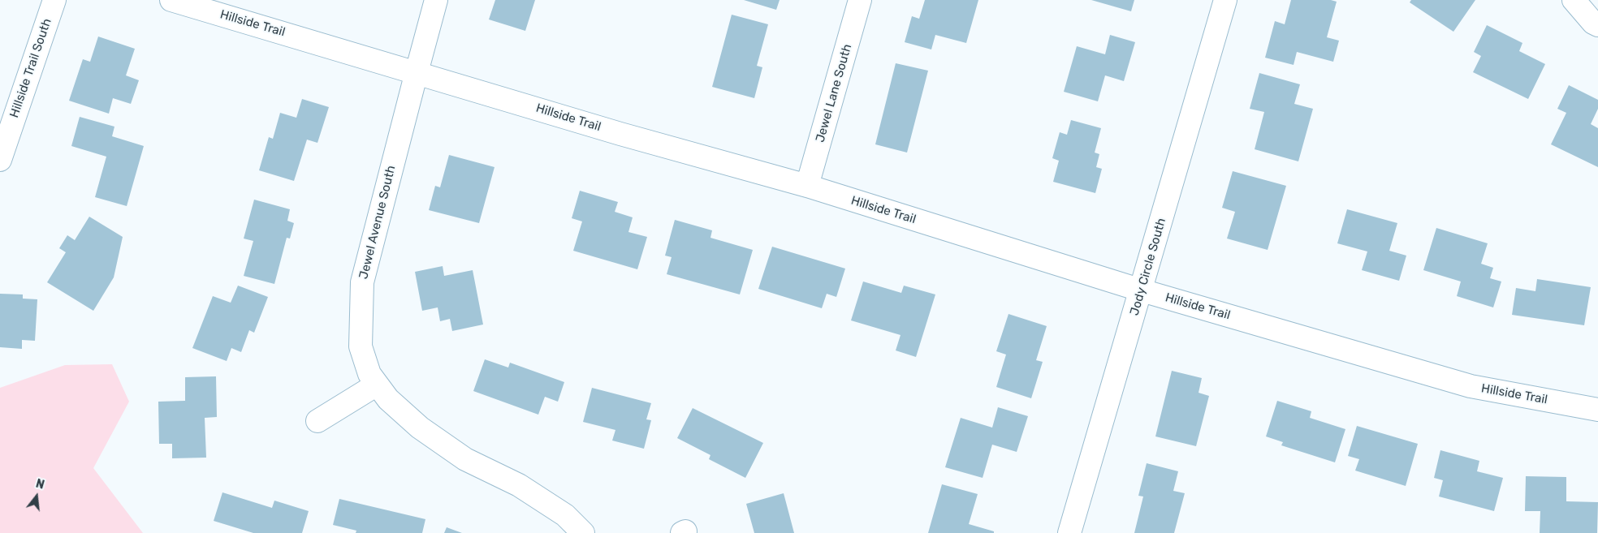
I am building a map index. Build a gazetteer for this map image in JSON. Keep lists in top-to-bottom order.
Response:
{
  "streets": {
    "street": [
      "Hillside Trail",
      "Hillside Trail South",
      "Jewel Lane South",
      "Jewel Avenue South",
      "Jody Circle South"
    ]
  },
  "crossings": [
    ["Hillside Trail", "Jewel Lane South"],
    ["Hillside Trail", "Jewel Avenue South"],
    ["Hillside Trail", "Jody Circle South"]
  ],
  "north": "top"
}
